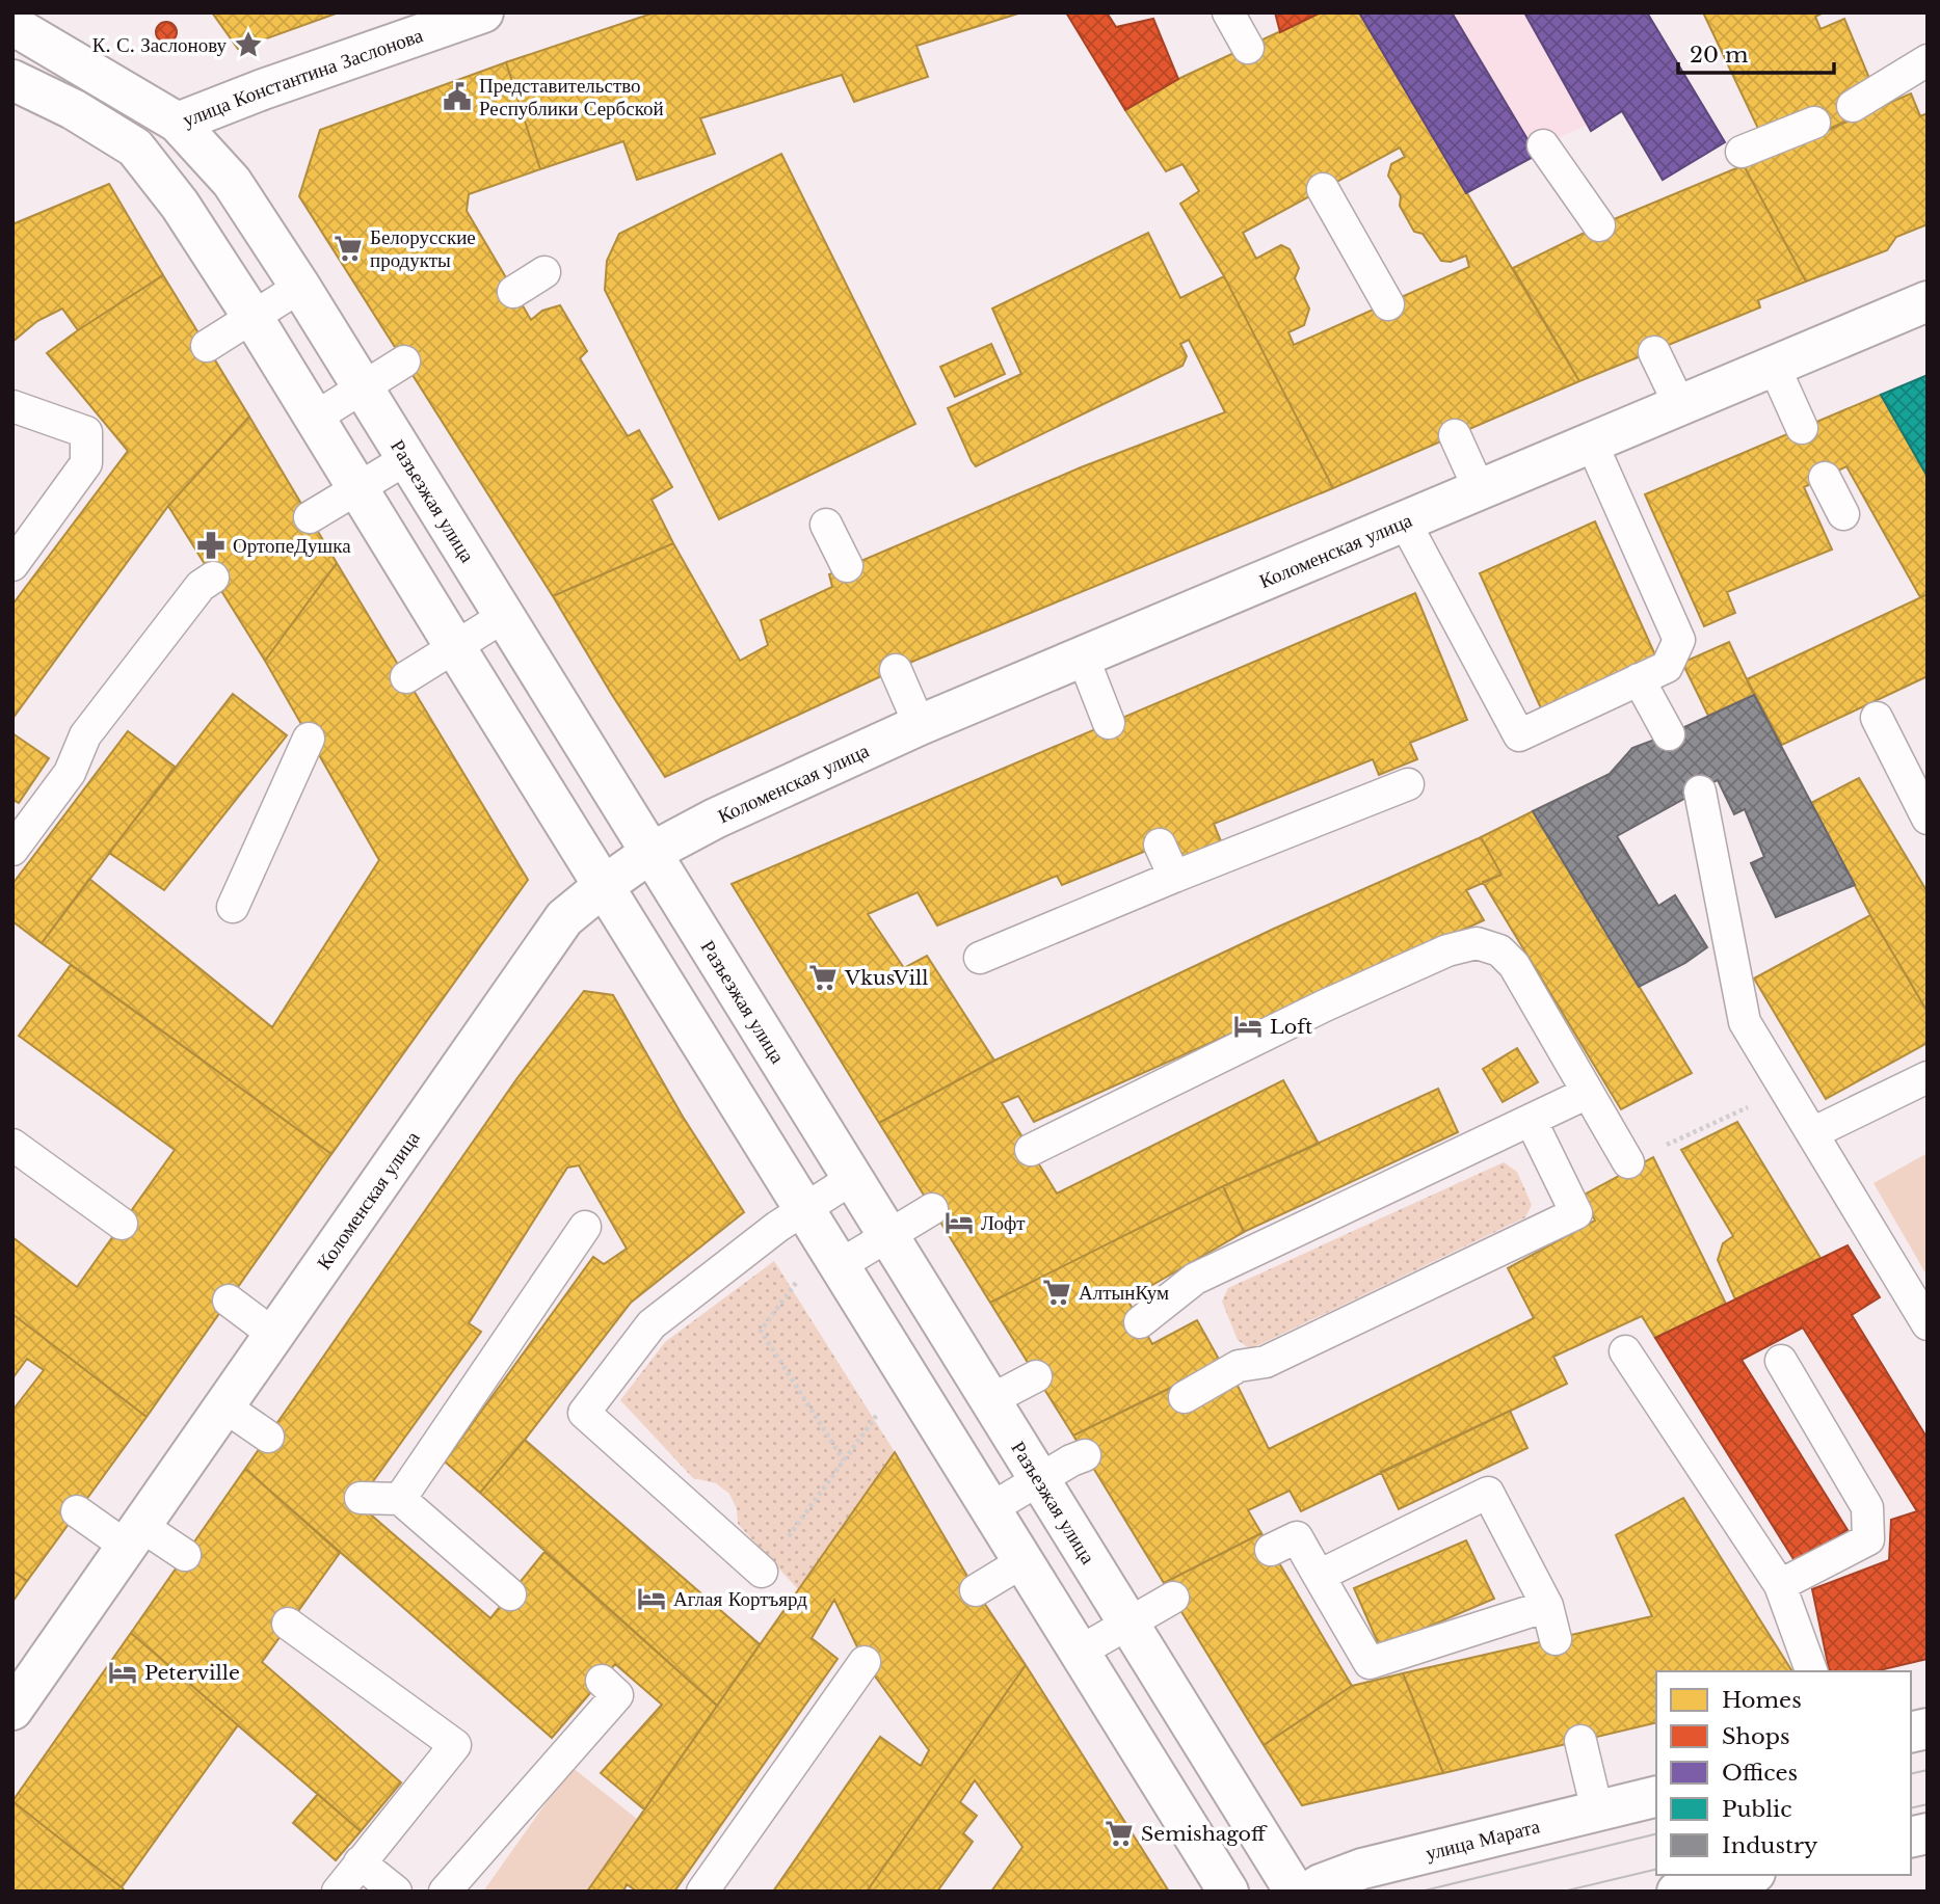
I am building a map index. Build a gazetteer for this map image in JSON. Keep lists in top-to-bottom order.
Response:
{
  "streets": {
    "street": [
      "улица Константина Заслонова",
      "Разъезжая улица",
      "Коломенская улица",
      "улица Марата"
    ]
  },
  "crossings": [
    ["улица Константина Заслонова", "Разъезжая улица"],
    ["Разъезжая улица", "Коломенская улица"]
  ],
  "places": {
    "place": ["К. С. Заслонову"],
    "public building": ["Представительство Республики Сербской"],
    "supermarket": [
      "Белорусские продукты",
      "VkusVill",
      "АлтынКум",
      "Semishagoff"
    ],
    "pharmacy": ["ОртопеДушка"],
    "hotel": [
      "Loft",
      "Лофт",
      "Аглая Кортъярд",
      "Peterville"
    ]
  },
  "legend": [
    "Homes",
    "Shops",
    "Offices",
    "Public",
    "Industry"
  ],
  "scale_bar": "20 m"
}
